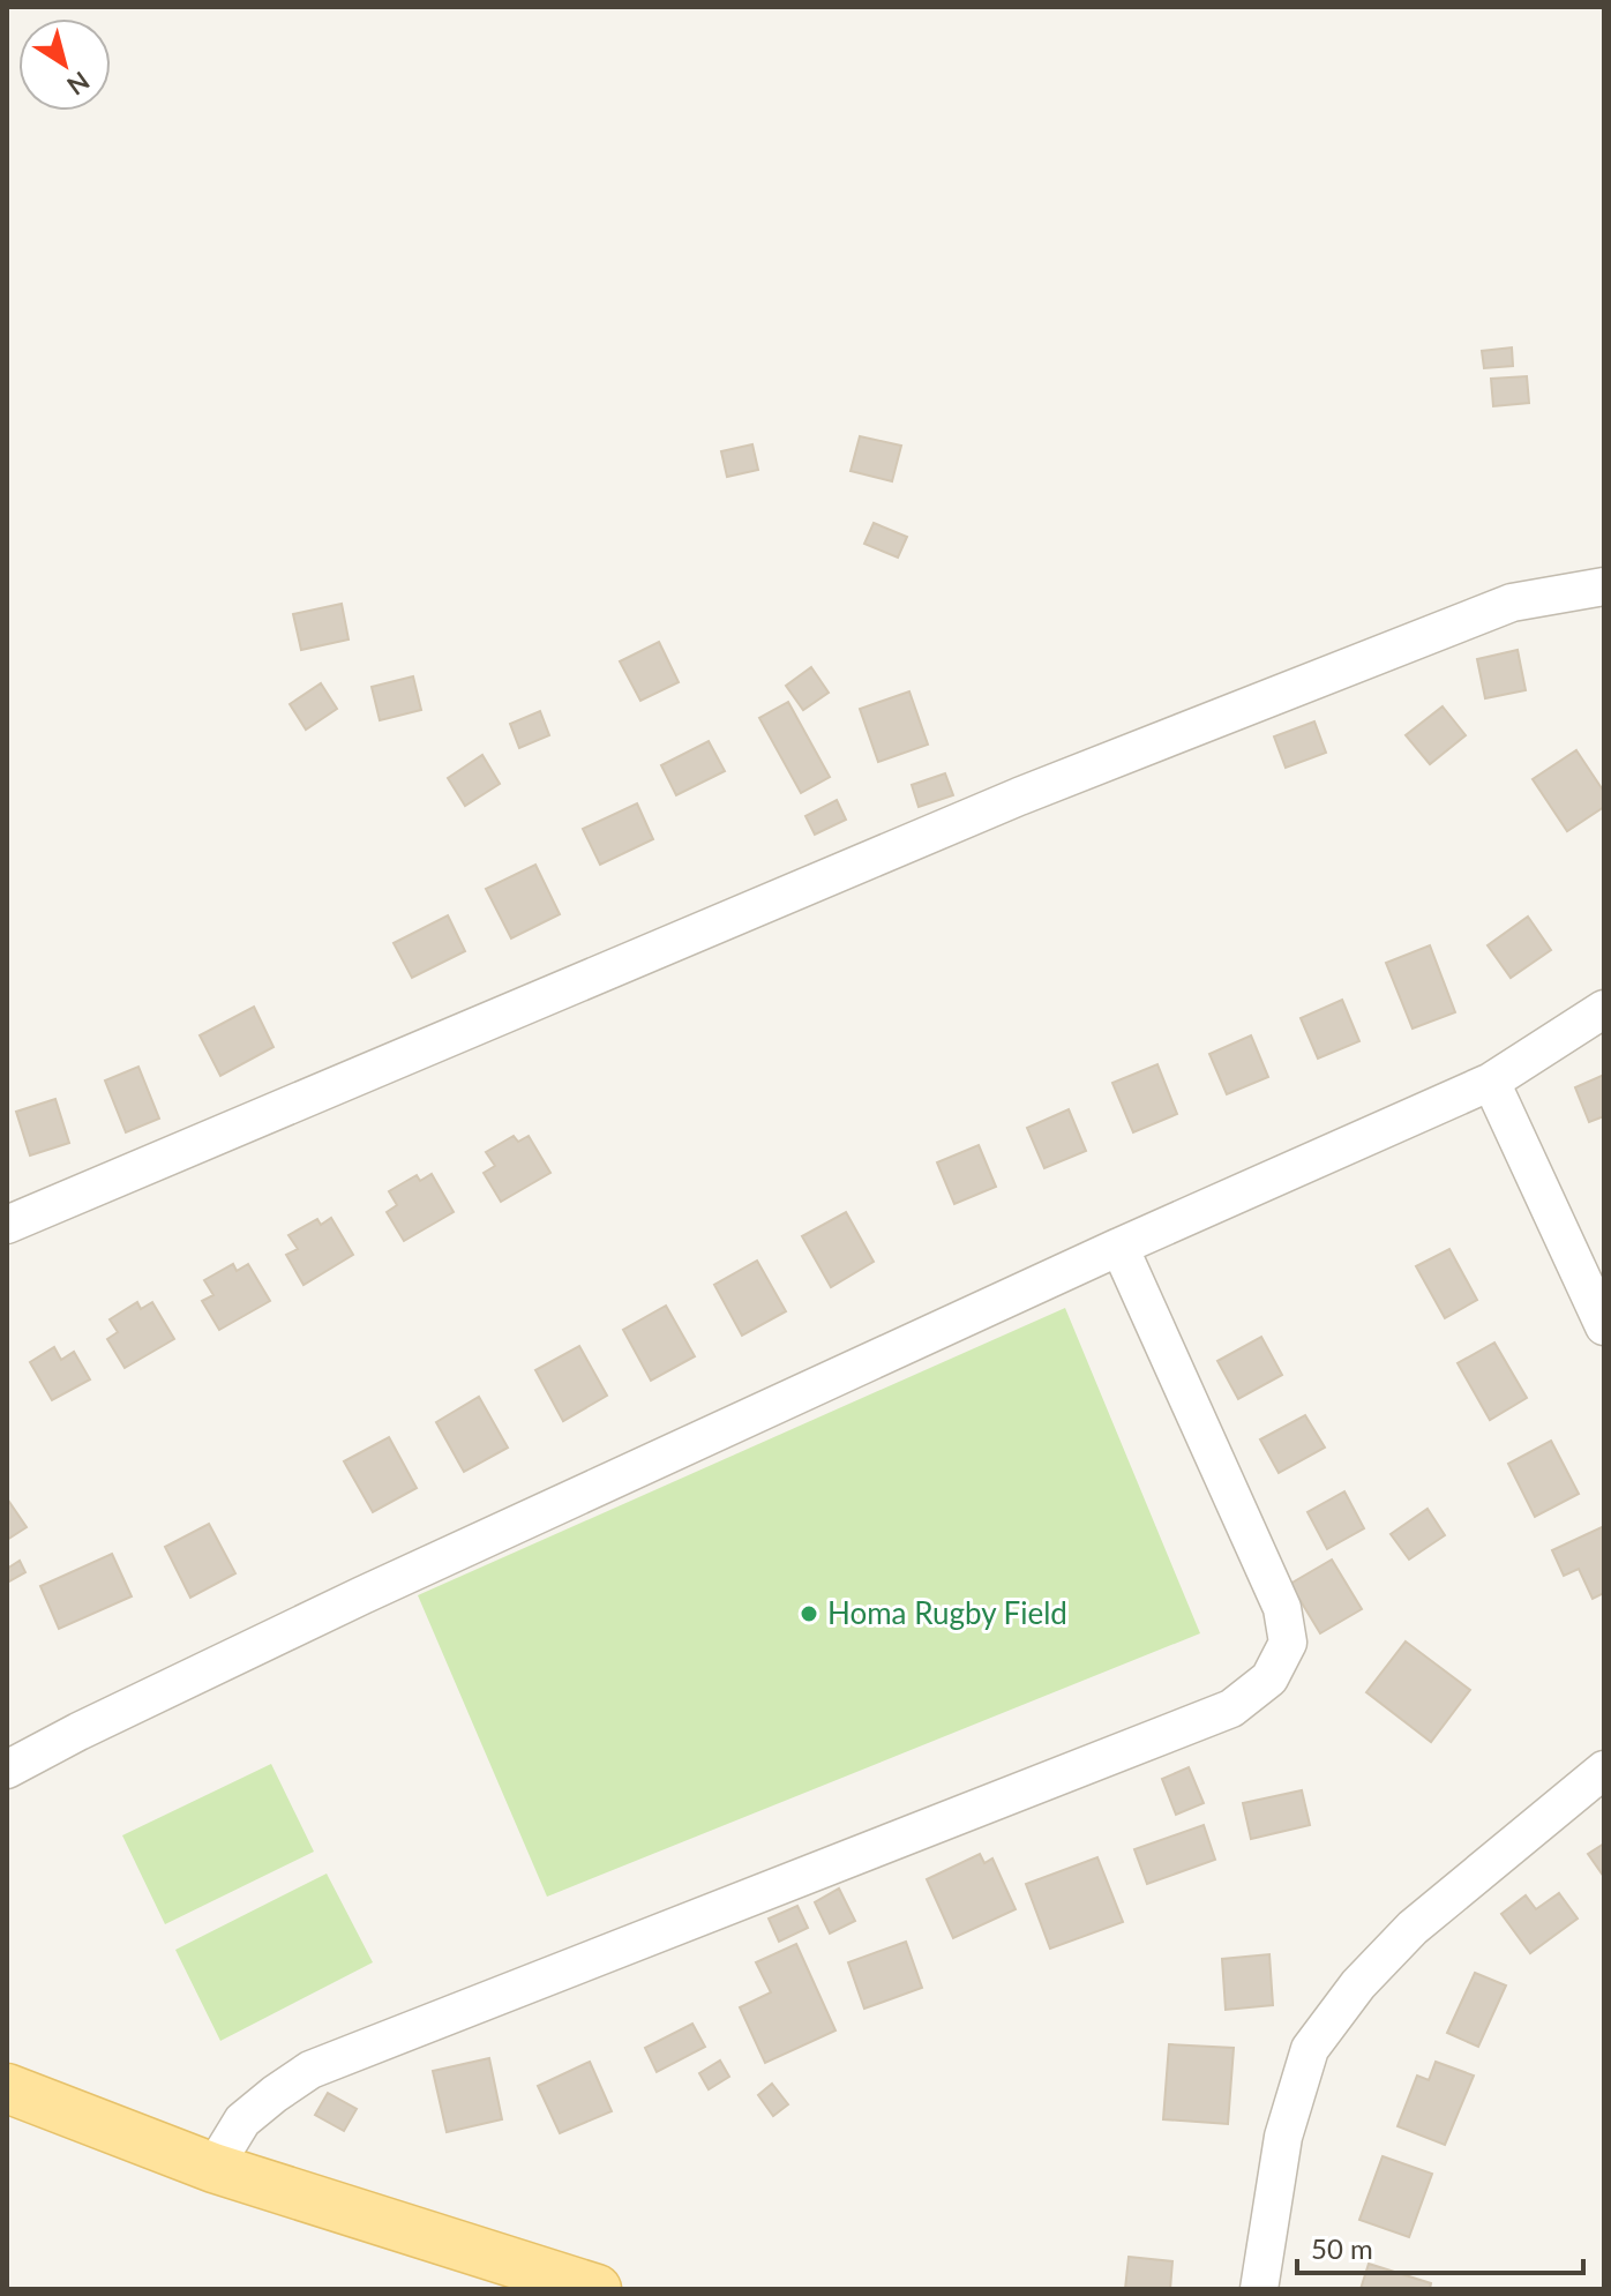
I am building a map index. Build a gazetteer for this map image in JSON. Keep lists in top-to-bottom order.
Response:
{
  "places": ["Homa Rugby Field"],
  "scale_bar": "50 m",
  "north": "bottom right"
}
